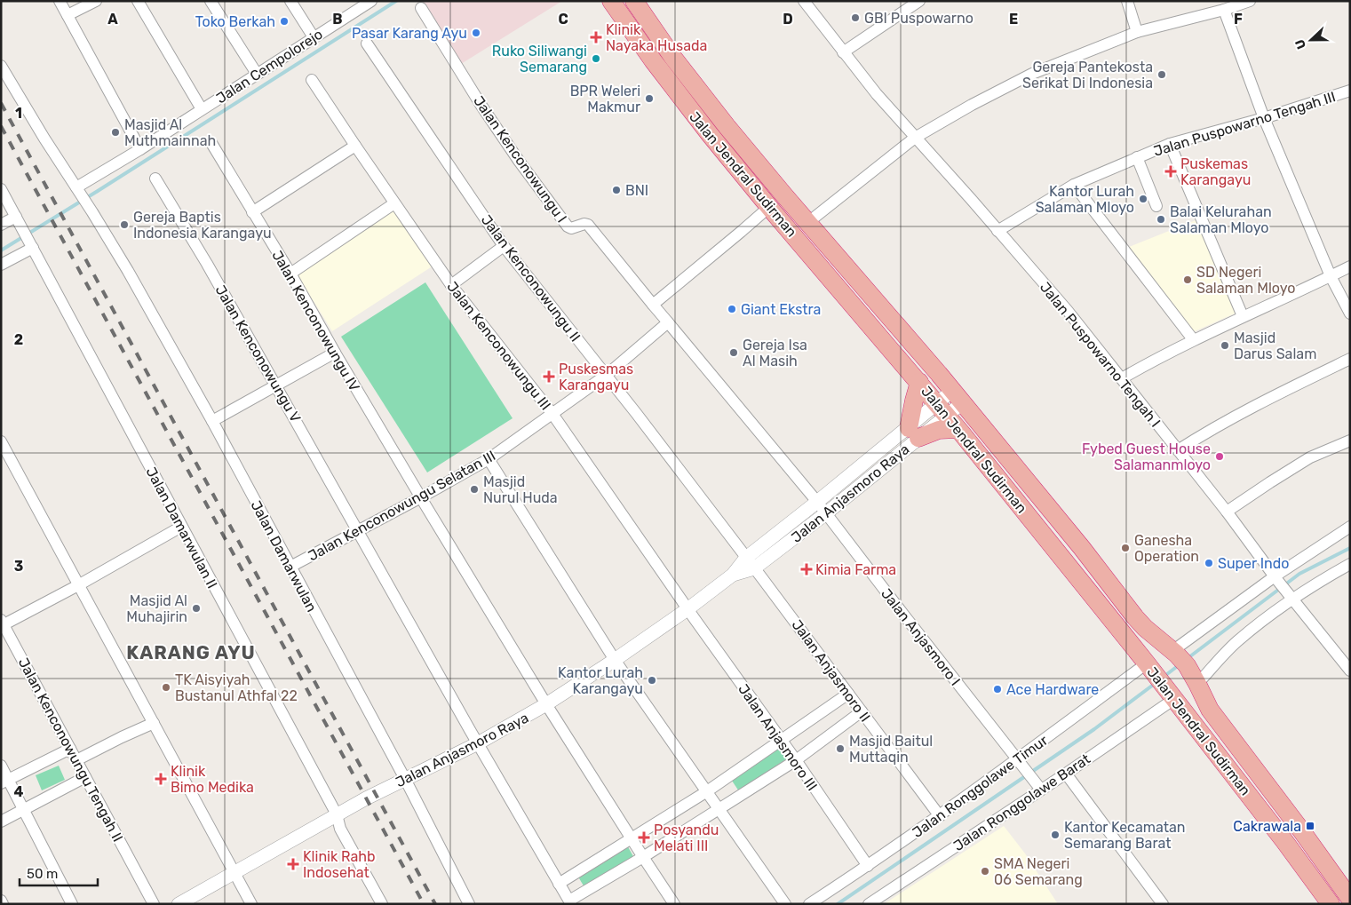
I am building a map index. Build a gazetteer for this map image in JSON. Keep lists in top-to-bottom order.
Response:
{
  "streets": {
    "highway": ["Jalan Jendral Sudirman"],
    "street": [
      "Jalan Cempolorejo",
      "Jalan Puspowarno Tengah III",
      "Jalan Kenconowungu I",
      "Jalan Kenconowungu II",
      "Jalan Kenconowungu IV",
      "Jalan Kenconowungu III",
      "Jalan Kenconowungu V",
      "Jalan Puspowarno Tengah I",
      "Jalan Anjasmoro Raya",
      "Jalan Kenconowungu Selatan III",
      "Jalan Damarwulan II",
      "Jalan Damarwulan",
      "Jalan Anjasmoro I",
      "Jalan Anjasmoro II",
      "Jalan Anjasmoro III",
      "Jalan Kenconowungu Tengah II",
      "Jalan Ronggolawe Timur",
      "Jalan Ronggolawe Barat"
    ]
  },
  "crossings": [
    ["Jalan Cempolorejo", "Jalan Damarwulan"],
    ["Jalan Puspowarno Tengah III", "Jalan Puspowarno Tengah I"],
    ["Jalan Jendral Sudirman", "Jalan Anjasmoro Raya"],
    ["Jalan Jendral Sudirman", "Jalan Ronggolawe Timur"],
    ["Jalan Jendral Sudirman", "Jalan Ronggolawe Barat"],
    ["Jalan Kenconowungu II", "Jalan Anjasmoro Raya"],
    ["Jalan Kenconowungu II", "Jalan Kenconowungu Selatan III"],
    ["Jalan Kenconowungu II", "Jalan Anjasmoro II"],
    ["Jalan Kenconowungu IV", "Jalan Kenconowungu Selatan III"],
    ["Jalan Kenconowungu III", "Jalan Anjasmoro Raya"],
    ["Jalan Kenconowungu III", "Jalan Kenconowungu Selatan III"],
    ["Jalan Kenconowungu III", "Jalan Anjasmoro III"],
    ["Jalan Kenconowungu V", "Jalan Anjasmoro Raya"],
    ["Jalan Kenconowungu V", "Jalan Kenconowungu Selatan III"],
    ["Jalan Anjasmoro Raya", "Jalan Damarwulan II"],
    ["Jalan Anjasmoro Raya", "Jalan Damarwulan"],
    ["Jalan Anjasmoro Raya", "Jalan Anjasmoro I"],
    ["Jalan Anjasmoro Raya", "Jalan Anjasmoro II"],
    ["Jalan Anjasmoro Raya", "Jalan Anjasmoro III"],
    ["Jalan Kenconowungu Selatan III", "Jalan Damarwulan"],
    ["Jalan Anjasmoro I", "Jalan Ronggolawe Timur"],
    ["Jalan Anjasmoro I", "Jalan Ronggolawe Barat"],
    ["Jalan Anjasmoro II", "Jalan Ronggolawe Timur"],
    ["Jalan Anjasmoro III", "Jalan Ronggolawe Timur"]
  ],
  "districts": ["KARANG AYU"],
  "places": {
    "other": [
      "GBI Puspowarno",
      "Toko Berkah",
      "Pasar Karang Ayu",
      "Ruko Siliwangi Semarang",
      "Gereja Pantekosta Serikat Di Indonesia",
      "BPR Weleri Makmur",
      "Masjid Al Muthmainnah",
      "BNI",
      "Kantor Lurah Salaman Mloyo",
      "Balai Kelurahan Salaman Mloyo",
      "Gereja Baptis Indonesia Karangayu",
      "SD Negeri Salaman Mloyo",
      "Giant Ekstra",
      "Masjid Darus Salam",
      "Gereja Isa Al Masih",
      "Fybed Guest House Salamanmloyo",
      "Masjid Nurul Huda",
      "Ganesha Operation",
      "Super Indo",
      "Masjid Al Muhajirin",
      "Kantor Lurah Karangayu",
      "TK Aisyiyah Bustanul Athfal 22",
      "Ace Hardware",
      "Masjid Baitul Muttaqin",
      "Kantor Kecamatan Semarang Barat",
      "SMA Negeri 06 Semarang"
    ],
    "health": [
      "Klinik Nayaka Husada",
      "Puskemas Karangayu",
      "Puskesmas Karangayu",
      "Kimia Farma",
      "Klinik Bimo Medika",
      "Posyandu Melati III",
      "Klinik Rahb Indosehat"
    ],
    "transit": ["Cakrawala"]
  },
  "scale_bar": "50 m",
  "north": "left",
  "grid": {
    "columns": [
      "A",
      "B",
      "C",
      "D",
      "E",
      "F"
    ],
    "rows": [
      "1",
      "2",
      "3",
      "4"
    ]
  }
}
